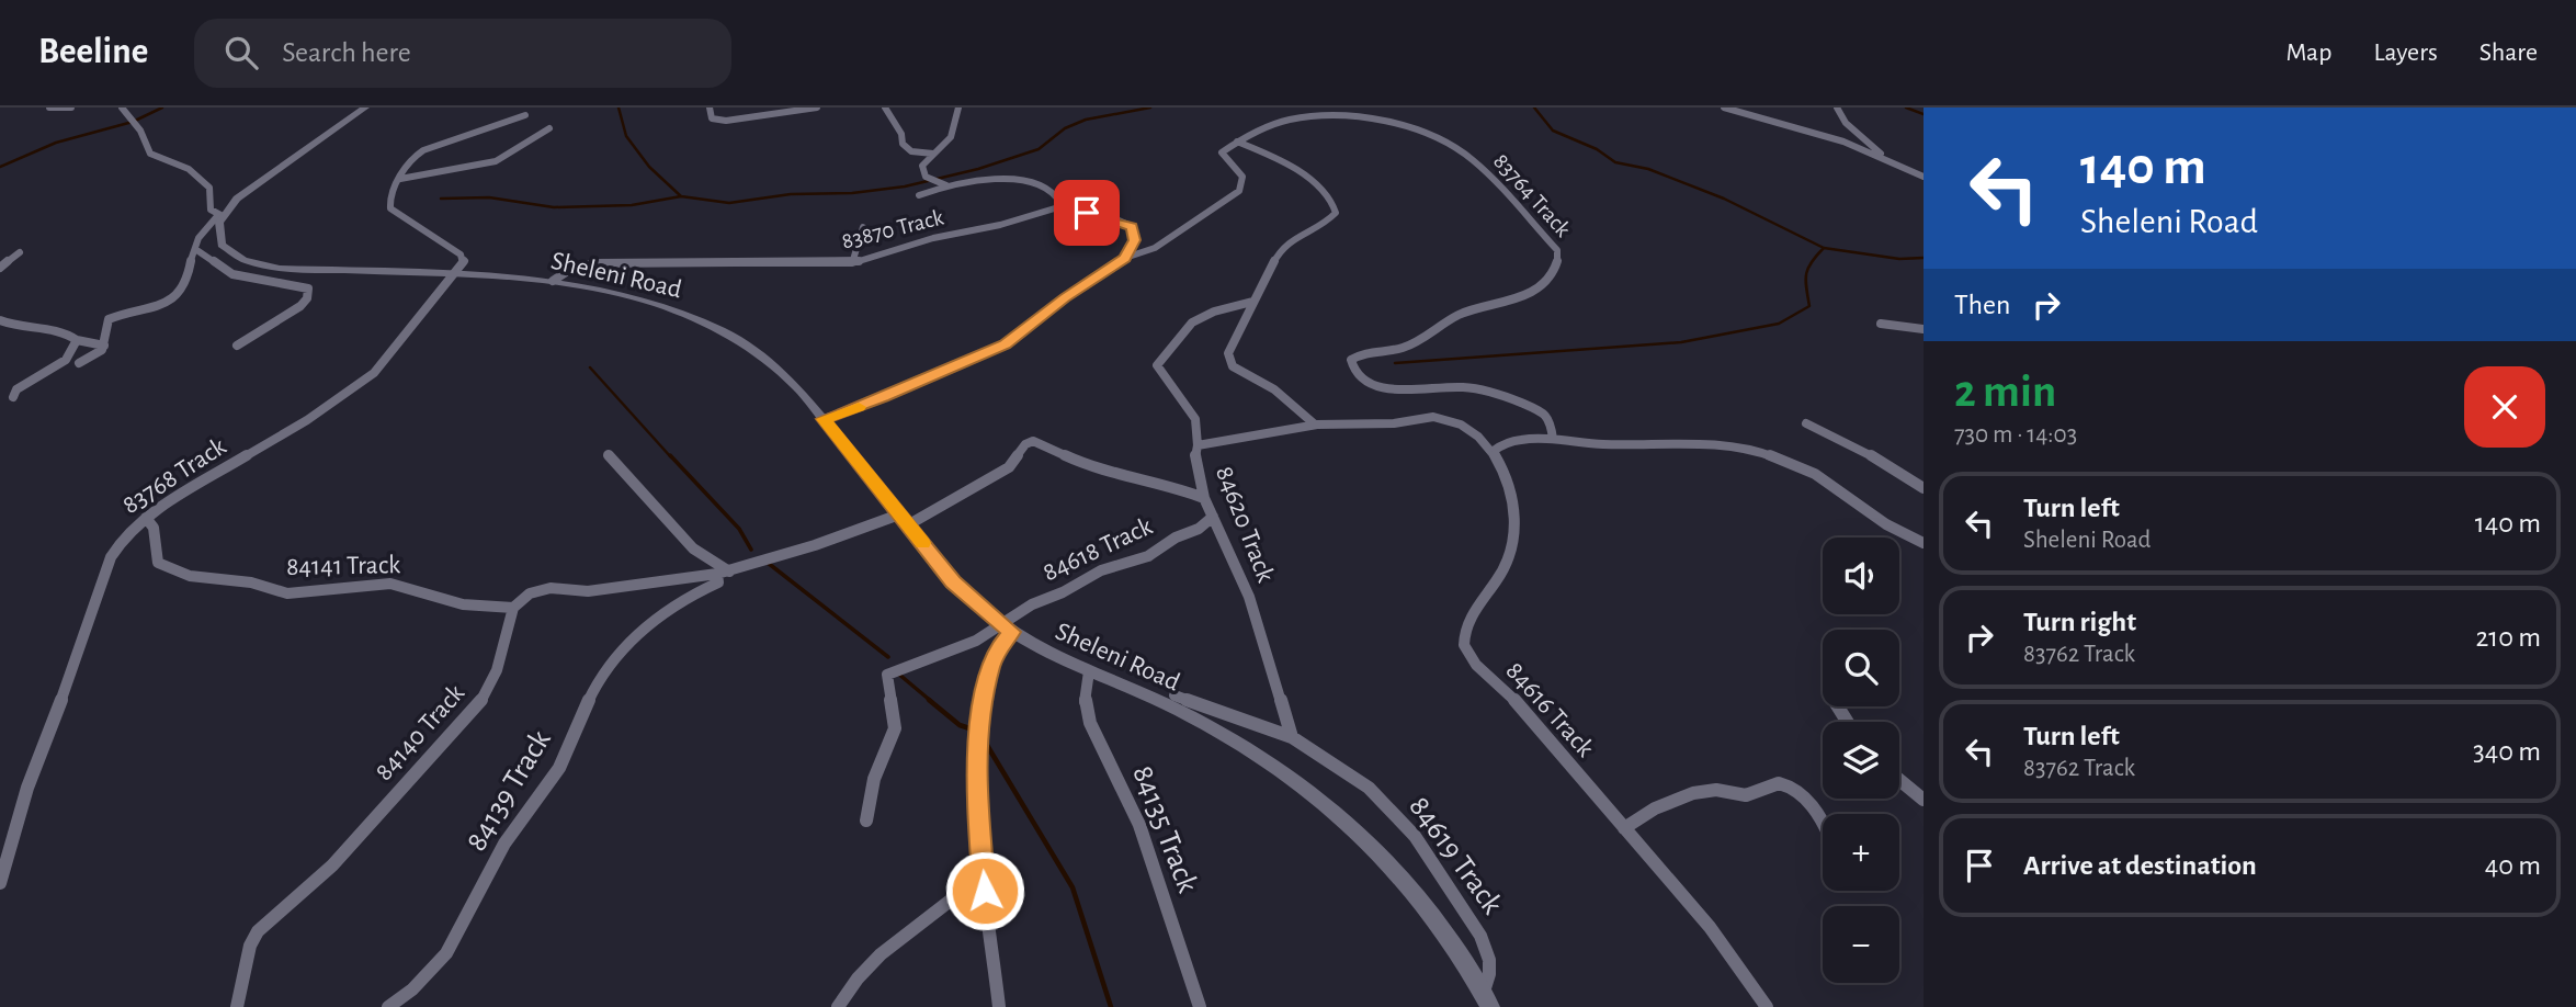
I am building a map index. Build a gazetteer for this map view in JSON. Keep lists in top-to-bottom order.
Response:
{
  "streets": {
    "street": [
      "83764 Track",
      "83870 Track",
      "Sheleni Road",
      "83768 Track",
      "84620 Track",
      "84618 Track",
      "84141 Track",
      "84616 Track",
      "84140 Track",
      "84139 Track",
      "84135 Track",
      "84619 Track"
    ]
  },
  "crossings": [
    ["83870 Track", "Sheleni Road"],
    ["Sheleni Road", "83768 Track"],
    ["Sheleni Road", "84618 Track"],
    ["Sheleni Road", "84135 Track"],
    ["Sheleni Road", "84619 Track"],
    ["83768 Track", "84141 Track"],
    ["84620 Track", "84618 Track"],
    ["84620 Track", "84616 Track"],
    ["84620 Track", "84619 Track"],
    ["84141 Track", "84140 Track"]
  ],
  "page": {
    "header": "Beeline",
    "search": "Search here",
    "nav": ["Map", "Layers", "Share"],
    "turn": ["140 m", "Sheleni Road"],
    "then": "Then",
    "heading": ["2 min", "730 m · 14:03"],
    "list": [
      {
        "name": "Turn left",
        "note": "Sheleni Road",
        "value": "140 m"
      },
      {
        "name": "Turn right",
        "note": "83762 Track",
        "value": "210 m"
      },
      {
        "name": "Turn left",
        "note": "83762 Track",
        "value": "340 m"
      },
      {
        "name": "Arrive at destination",
        "value": "40 m"
      }
    ],
    "map_buttons": ["+", "−"]
  }
}
